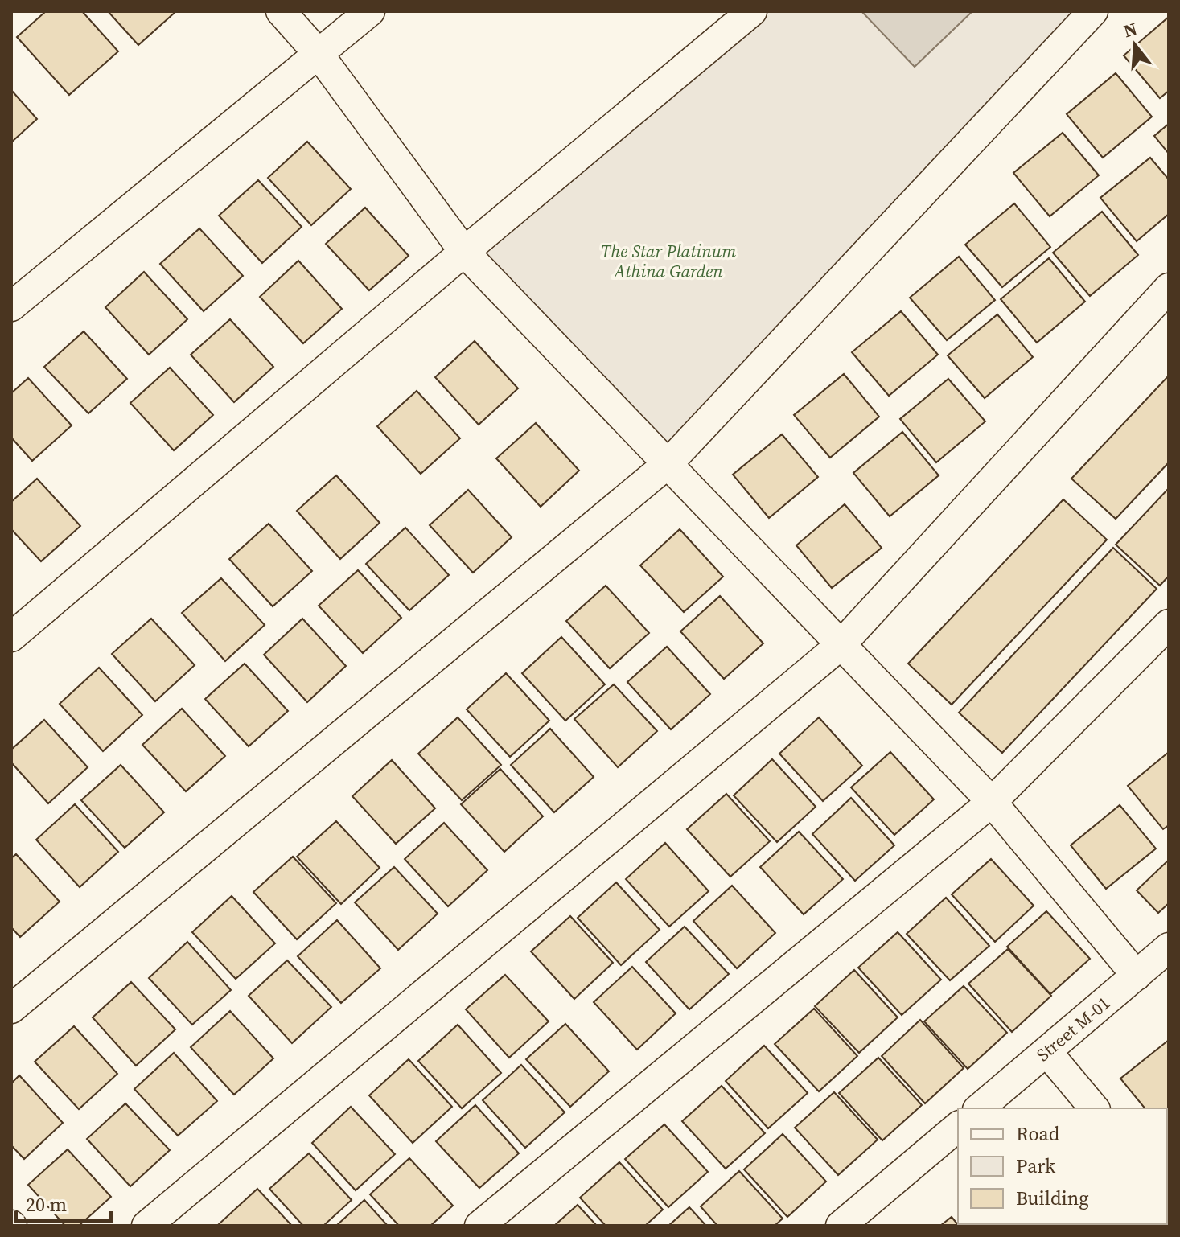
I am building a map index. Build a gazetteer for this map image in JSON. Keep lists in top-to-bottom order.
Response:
{
  "streets": {
    "street": ["Street M-01"]
  },
  "parks": ["The Star Platinum Athina Garden"],
  "legend": ["Road", "Park", "Building"],
  "scale_bar": "20 m",
  "north": "top"
}
